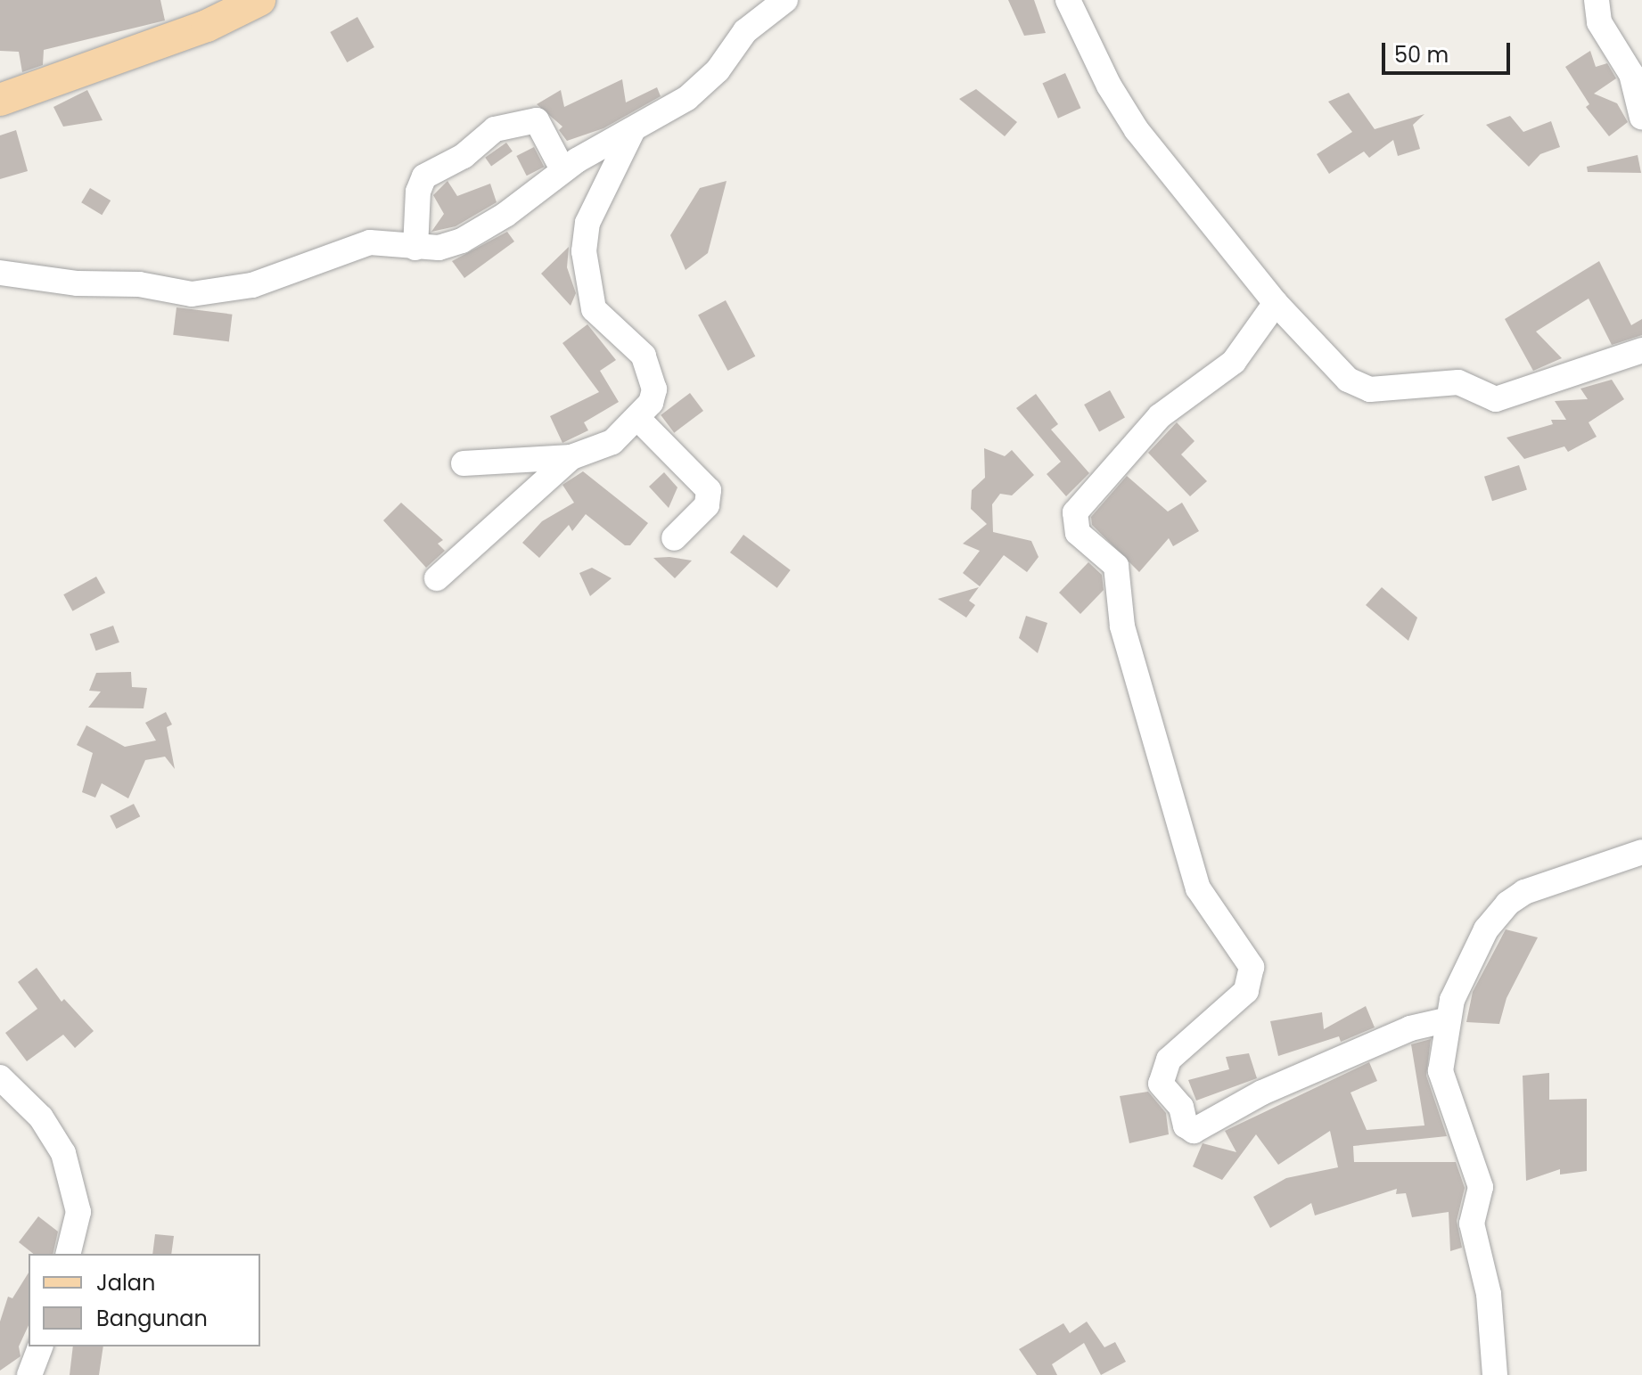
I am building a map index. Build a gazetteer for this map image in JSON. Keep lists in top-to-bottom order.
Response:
{
  "legend": ["Jalan", "Bangunan"],
  "scale_bar": "50 m"
}
